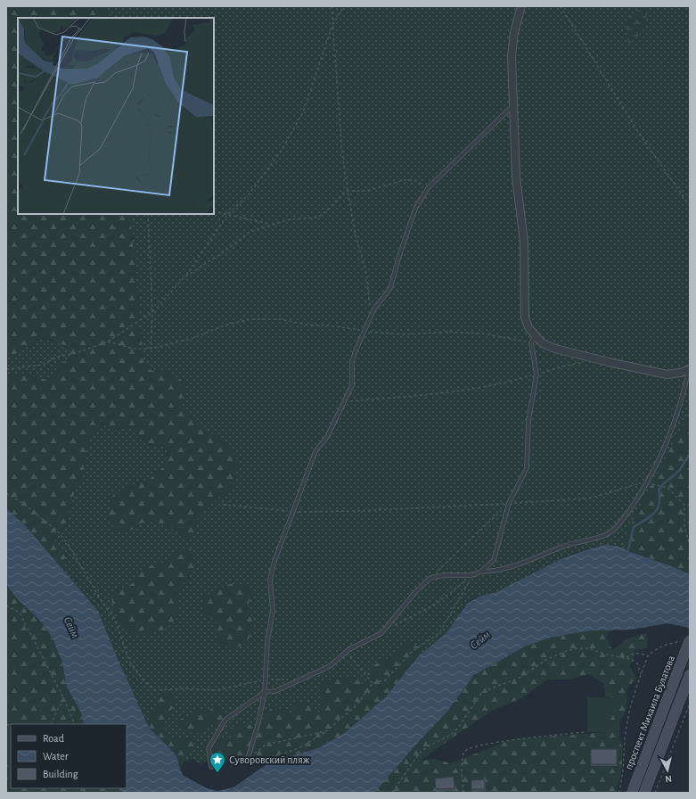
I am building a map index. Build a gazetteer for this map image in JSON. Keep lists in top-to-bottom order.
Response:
{
  "streets": {
    "street": ["проспект Михаила Булатова"]
  },
  "water": ["Сейм"],
  "places": {
    "place": ["Суворовский пляж"]
  },
  "legend": ["Road", "Water", "Building"],
  "north": "bottom"
}
